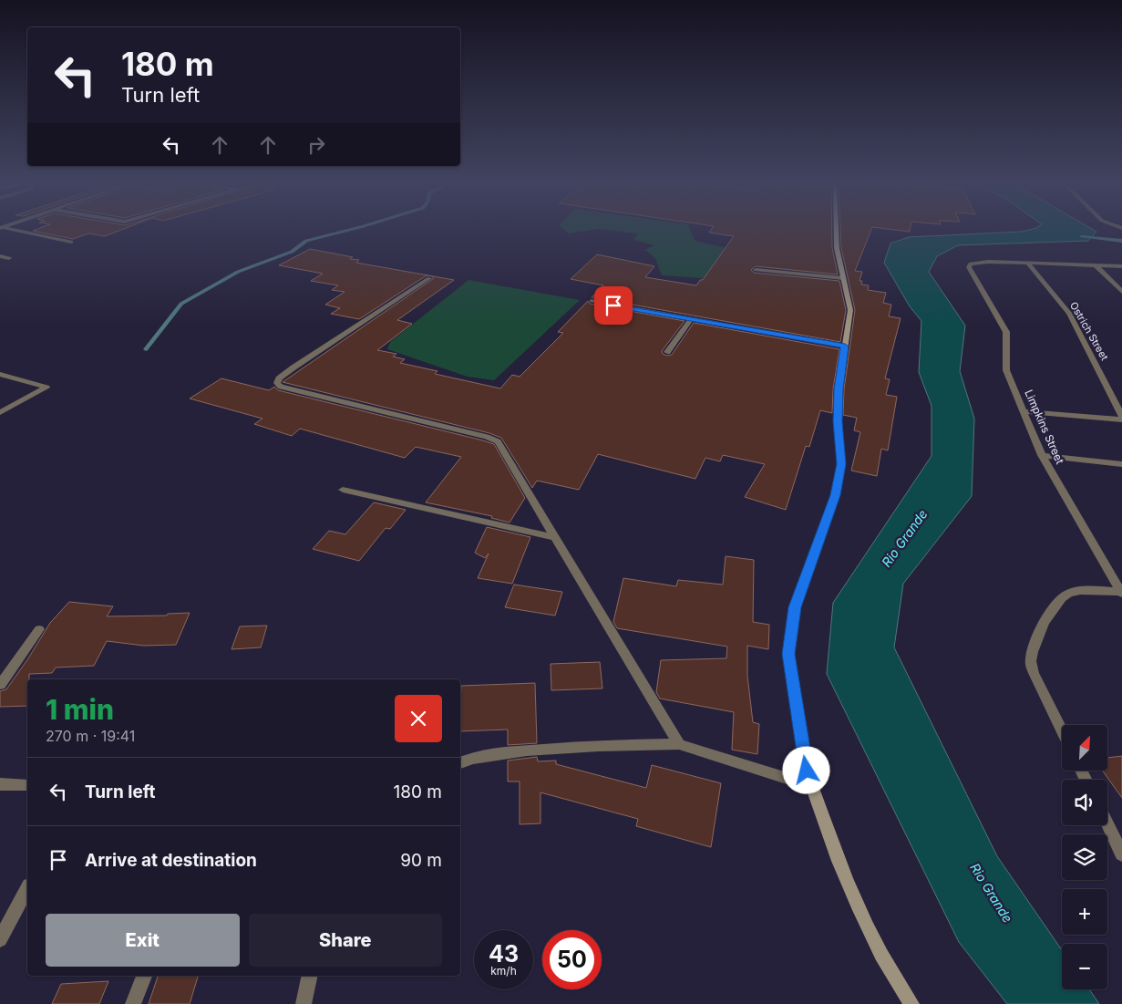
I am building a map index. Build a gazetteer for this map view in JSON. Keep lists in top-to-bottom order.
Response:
{
  "streets": {
    "street": ["Ostrich Street", "Limpkins Street"]
  },
  "crossings": [
    ["Ostrich Street", "Limpkins Street"]
  ],
  "water": ["Rio Grande"],
  "north": "top right",
  "page": {
    "turn": ["180 m", "Turn left"],
    "heading": ["1 min", "270 m · 19:41"],
    "map_buttons": ["+", "−"],
    "list": [
      {
        "name": "Turn left",
        "value": "180 m"
      },
      {
        "name": "Arrive at destination",
        "value": "90 m"
      }
    ],
    "buttons": ["Exit", "Share"],
    "speed": "43 km/h",
    "limit": "50"
  }
}
